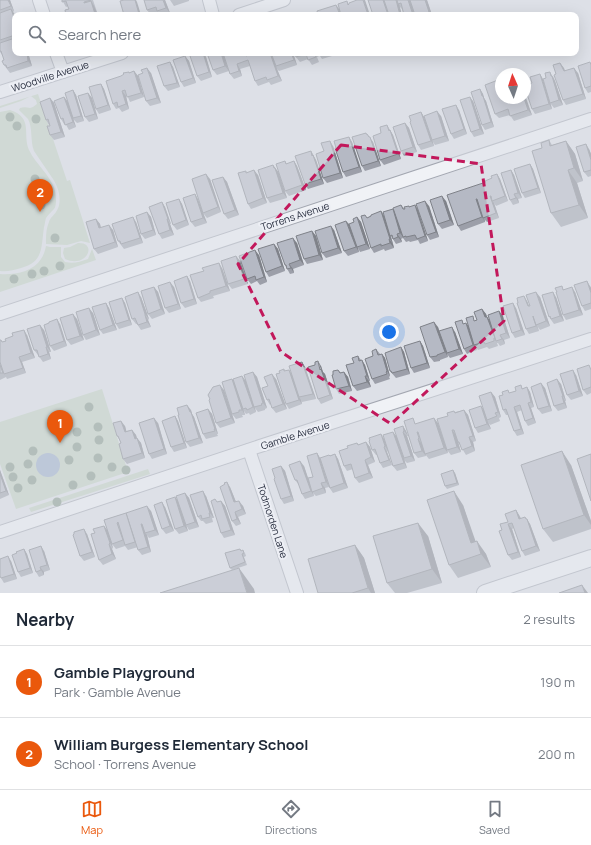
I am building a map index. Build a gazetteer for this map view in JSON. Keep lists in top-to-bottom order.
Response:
{
  "streets": {
    "street": [
      "Woodville Avenue",
      "Torrens Avenue",
      "Gamble Avenue",
      "Todmorden Lane"
    ]
  },
  "crossings": [
    ["Gamble Avenue", "Todmorden Lane"]
  ],
  "north": "top",
  "page": {
    "search": "Search here",
    "pins": ["2", "1"],
    "heading": ["Nearby", "2 results"],
    "list": [
      {
        "mark": "1",
        "name": "Gamble Playground",
        "note": "Park · Gamble Avenue",
        "value": "190 m"
      },
      {
        "mark": "2",
        "name": "William Burgess Elementary School",
        "note": "School · Torrens Avenue",
        "value": "200 m"
      }
    ],
    "nav": ["Map", "Directions", "Saved"]
  }
}
